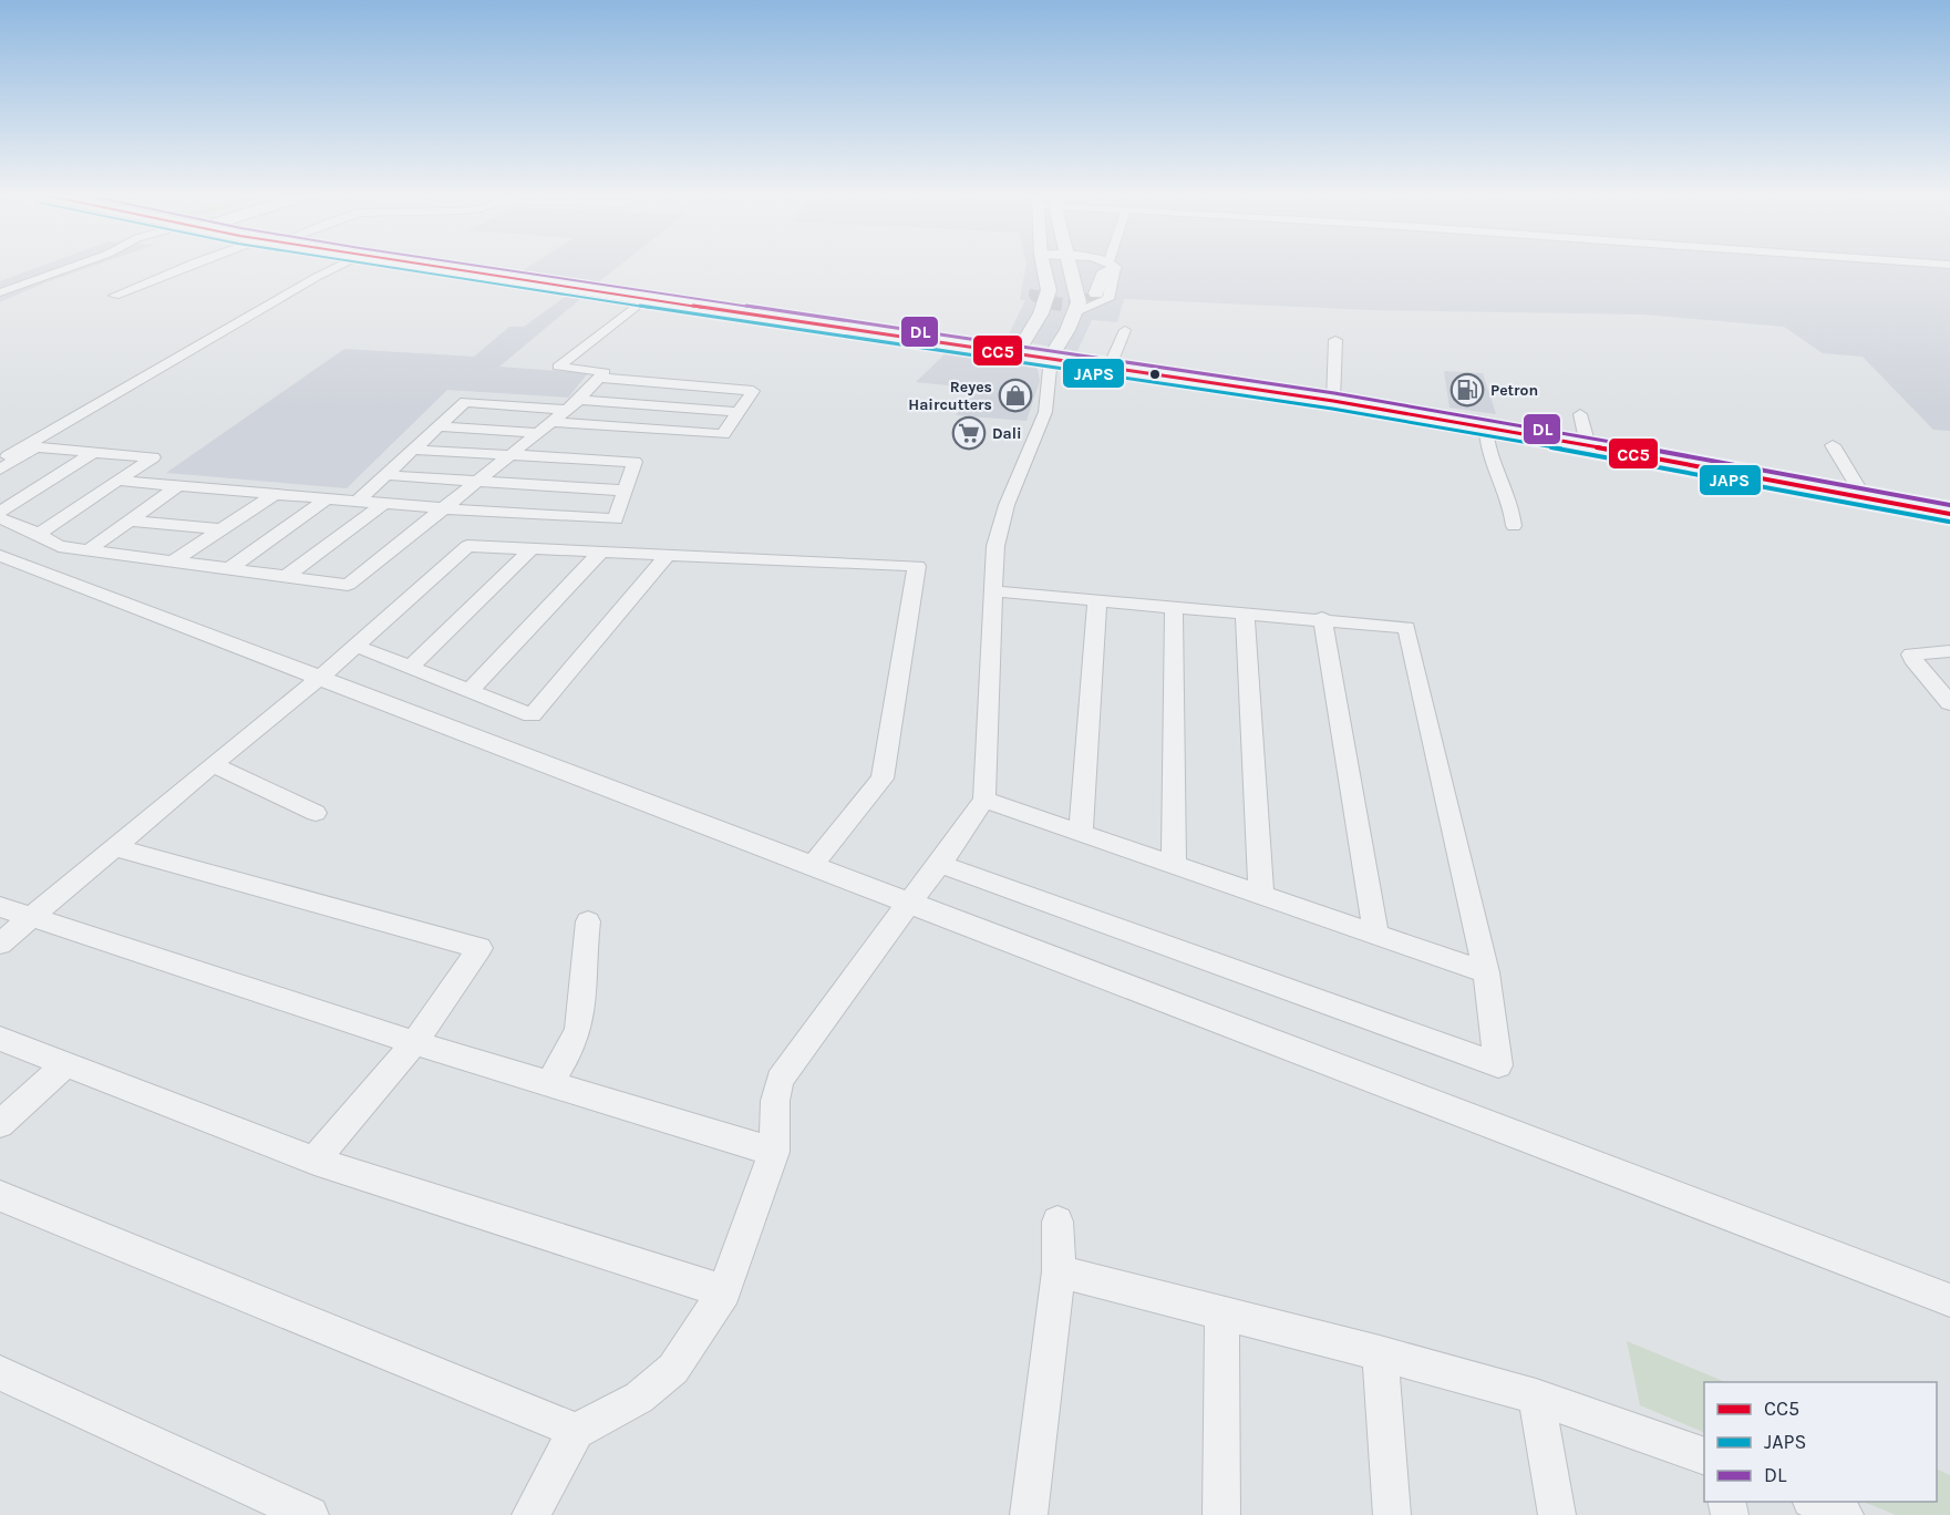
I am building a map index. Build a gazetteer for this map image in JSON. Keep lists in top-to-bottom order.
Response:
{
  "places": {
    "fuel station": ["Petron"],
    "shop": ["Reyes Haircutters"],
    "supermarket": ["Dali"]
  },
  "lines": ["transit line CC5", "transit line JAPS", "transit line DL"],
  "legend": ["CC5", "JAPS", "DL"]
}
